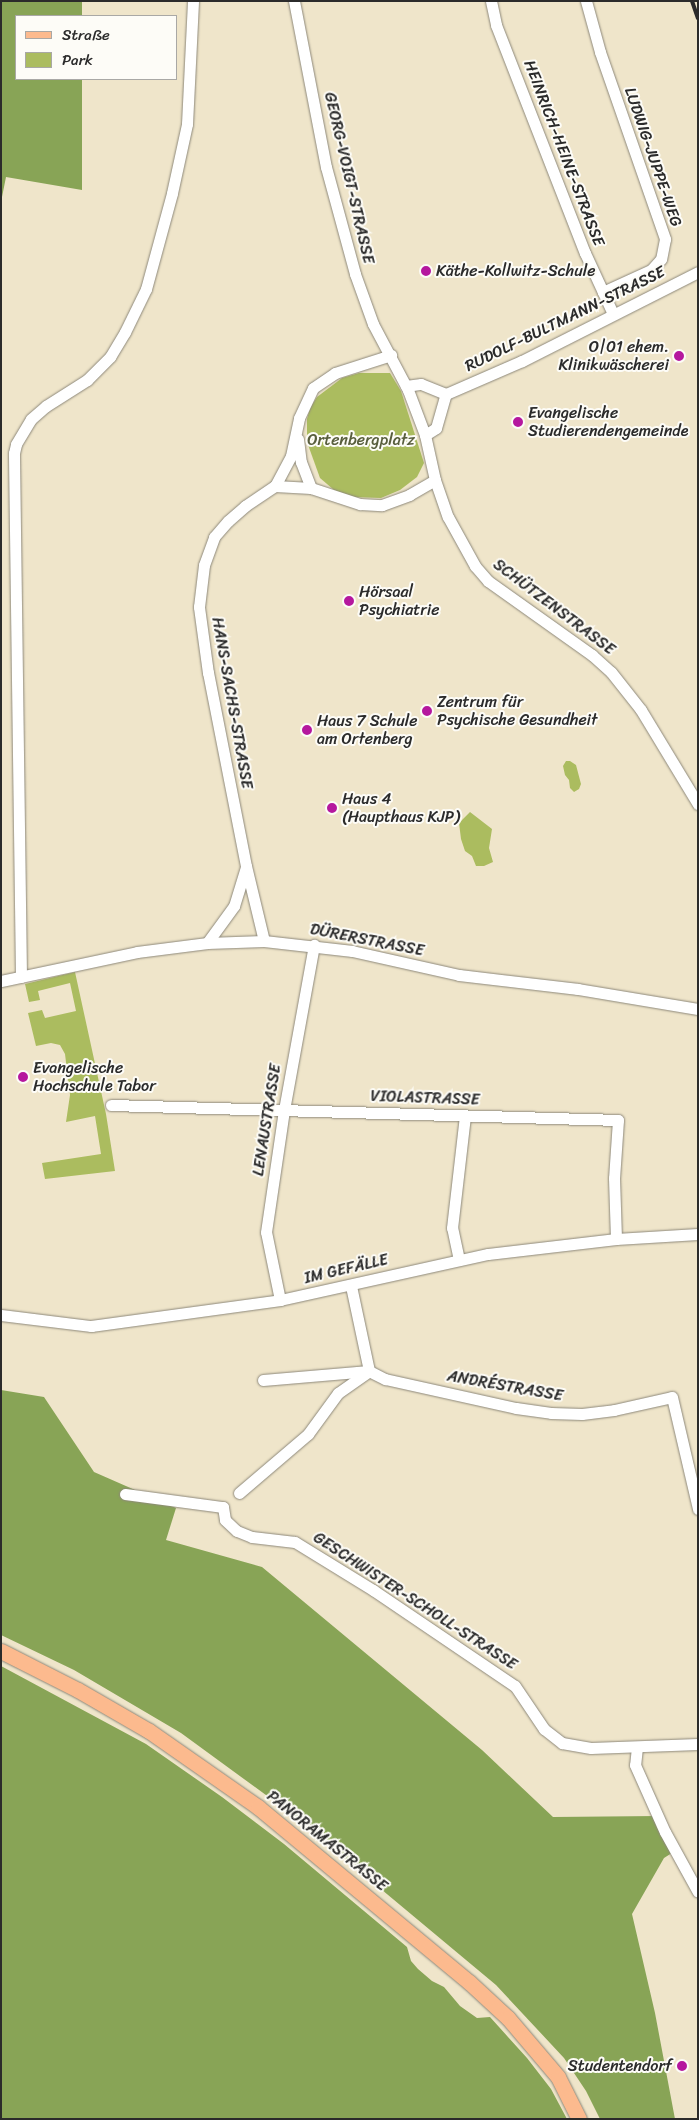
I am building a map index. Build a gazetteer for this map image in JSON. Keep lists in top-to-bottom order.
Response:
{
  "streets": {
    "main road": ["PANORAMASTRASSE"],
    "street": [
      "HEINRICH-HEINE-STRASSE",
      "LUDWIG-JUPPE-WEG",
      "GEORG-VOIGT-STRASSE",
      "RUDOLF-BULTMANN-STRASSE",
      "SCHÜTZENSTRASSE",
      "HANS-SACHS-STRASSE",
      "DÜRERSTRASSE",
      "VIOLASTRASSE",
      "LENAUSTRASSE",
      "IM GEFÄLLE",
      "ANDRÉSTRASSE",
      "GESCHWISTER-SCHOLL-STRASSE"
    ]
  },
  "crossings": [
    ["HEINRICH-HEINE-STRASSE", "LUDWIG-JUPPE-WEG"],
    ["HEINRICH-HEINE-STRASSE", "RUDOLF-BULTMANN-STRASSE"],
    ["GEORG-VOIGT-STRASSE", "SCHÜTZENSTRASSE"],
    ["HANS-SACHS-STRASSE", "DÜRERSTRASSE"],
    ["DÜRERSTRASSE", "LENAUSTRASSE"],
    ["VIOLASTRASSE", "LENAUSTRASSE"],
    ["VIOLASTRASSE", "IM GEFÄLLE"],
    ["LENAUSTRASSE", "IM GEFÄLLE"]
  ],
  "parks": ["Ortenbergplatz"],
  "places": [
    "Käthe-Kollwitz-Schule",
    "O|01 ehem. Klinikwäscherei",
    "Evangelische Studierendengemeinde",
    "Hörsaal Psychiatrie",
    "Zentrum für Psychische Gesundheit",
    "Haus 7 Schule am Ortenberg",
    "Haus 4 (Haupthaus KJP)",
    "Evangelische Hochschule Tabor",
    "Studentendorf"
  ],
  "legend": ["Straße", "Park"]
}
